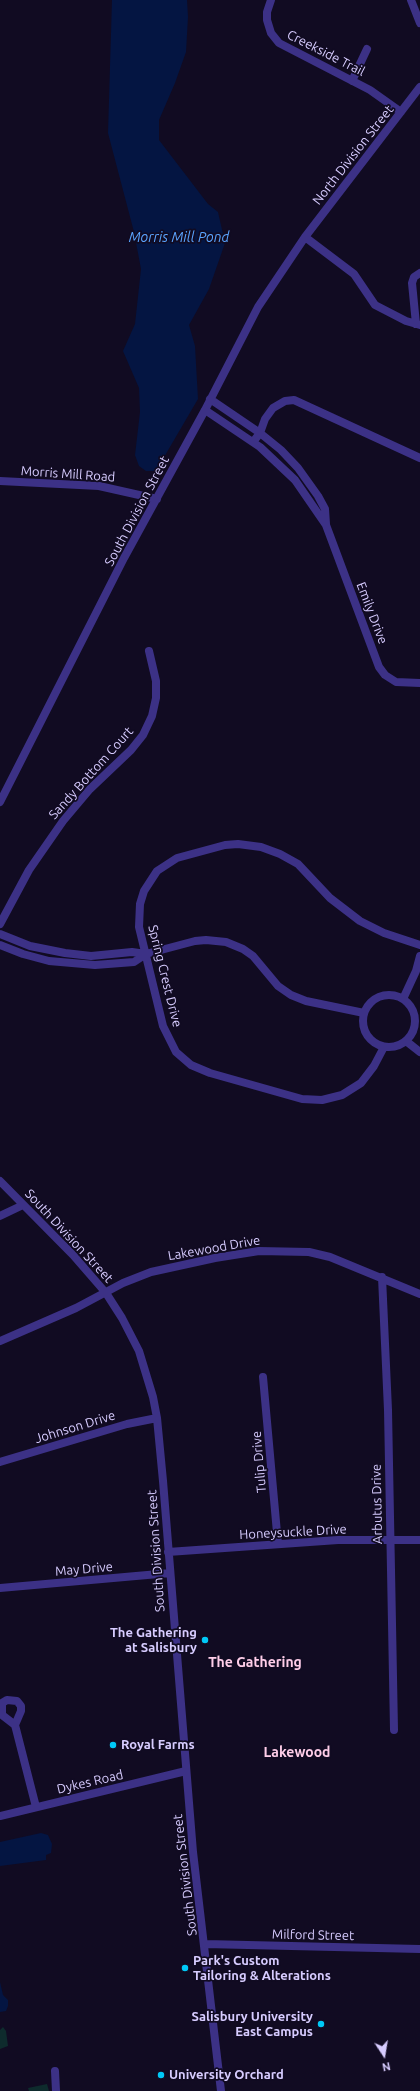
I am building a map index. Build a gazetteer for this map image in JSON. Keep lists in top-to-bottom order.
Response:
{
  "streets": {
    "street": [
      "Creekside Trail",
      "North Division Street",
      "Morris Mill Road",
      "South Division Street",
      "Emily Drive",
      "Sandy Bottom Court",
      "Spring Crest Drive",
      "Lakewood Drive",
      "Johnson Drive",
      "Tulip Drive",
      "Arbutus Drive",
      "Honeysuckle Drive",
      "May Drive",
      "Dykes Road",
      "Milford Street"
    ]
  },
  "crossings": [
    ["Creekside Trail", "North Division Street"],
    ["North Division Street", "South Division Street"],
    ["Morris Mill Road", "South Division Street"],
    ["South Division Street", "Emily Drive"],
    ["South Division Street", "Lakewood Drive"],
    ["South Division Street", "Johnson Drive"],
    ["South Division Street", "Honeysuckle Drive"],
    ["South Division Street", "May Drive"],
    ["South Division Street", "Dykes Road"],
    ["South Division Street", "Milford Street"],
    ["Lakewood Drive", "Arbutus Drive"],
    ["Tulip Drive", "Honeysuckle Drive"],
    ["Arbutus Drive", "Honeysuckle Drive"]
  ],
  "districts": ["The Gathering", "Lakewood"],
  "water": ["Morris Mill Pond"],
  "places": [
    "The Gathering at Salisbury",
    "Royal Farms",
    "Park's Custom Tailoring & Alterations",
    "Salisbury University East Campus",
    "University Orchard"
  ],
  "north": "bottom"
}
